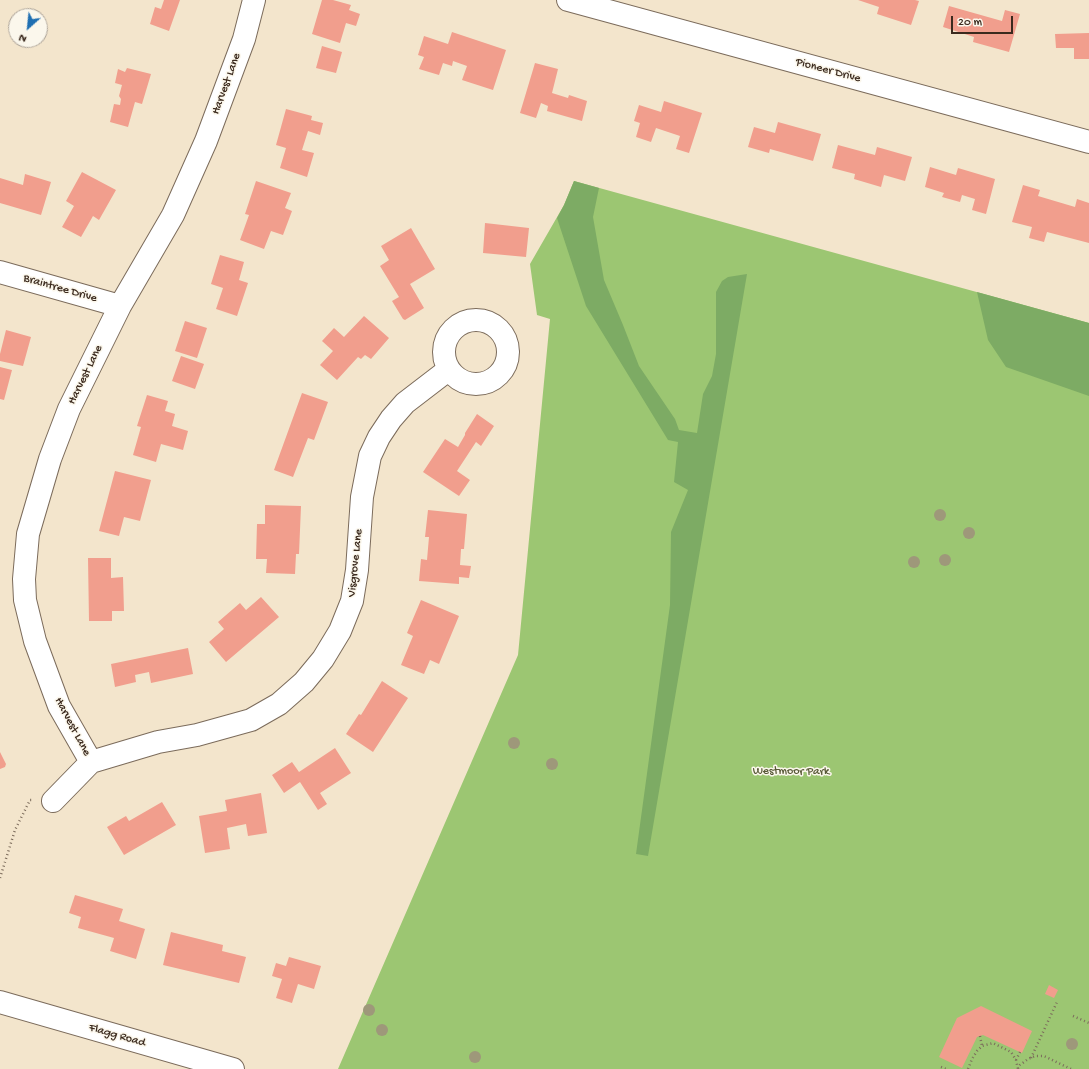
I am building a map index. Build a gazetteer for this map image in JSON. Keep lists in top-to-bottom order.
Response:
{
  "streets": {
    "street": [
      "Pioneer Drive",
      "Harvest Lane",
      "Braintree Drive",
      "Visgrove Lane",
      "Flagg Road"
    ]
  },
  "crossings": [
    ["Harvest Lane", "Braintree Drive"],
    ["Harvest Lane", "Visgrove Lane"]
  ],
  "parks": ["Westmoor Park"],
  "scale_bar": "20 m",
  "north": "bottom left"
}
